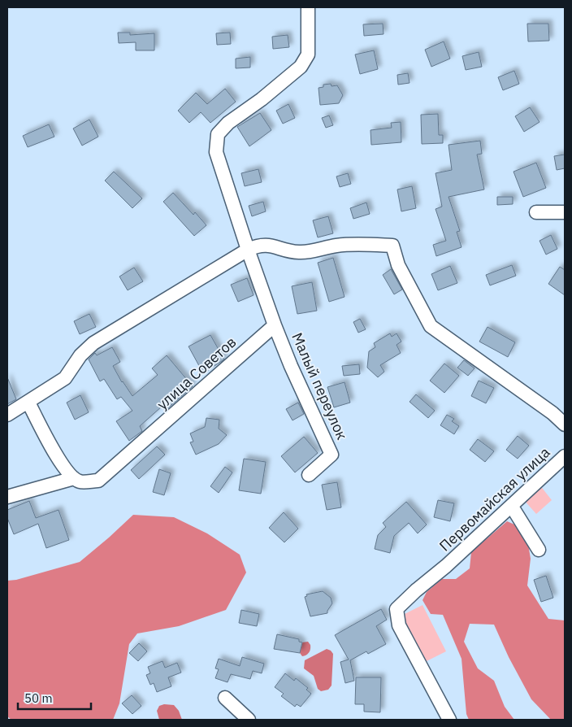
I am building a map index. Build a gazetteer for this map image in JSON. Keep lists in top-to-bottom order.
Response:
{
  "streets": {
    "street": ["улица Советов", "Малый переулок", "Первомайская улица"]
  },
  "crossings": [
    ["улица Советов", "Малый переулок"]
  ],
  "scale_bar": "50 m"
}
